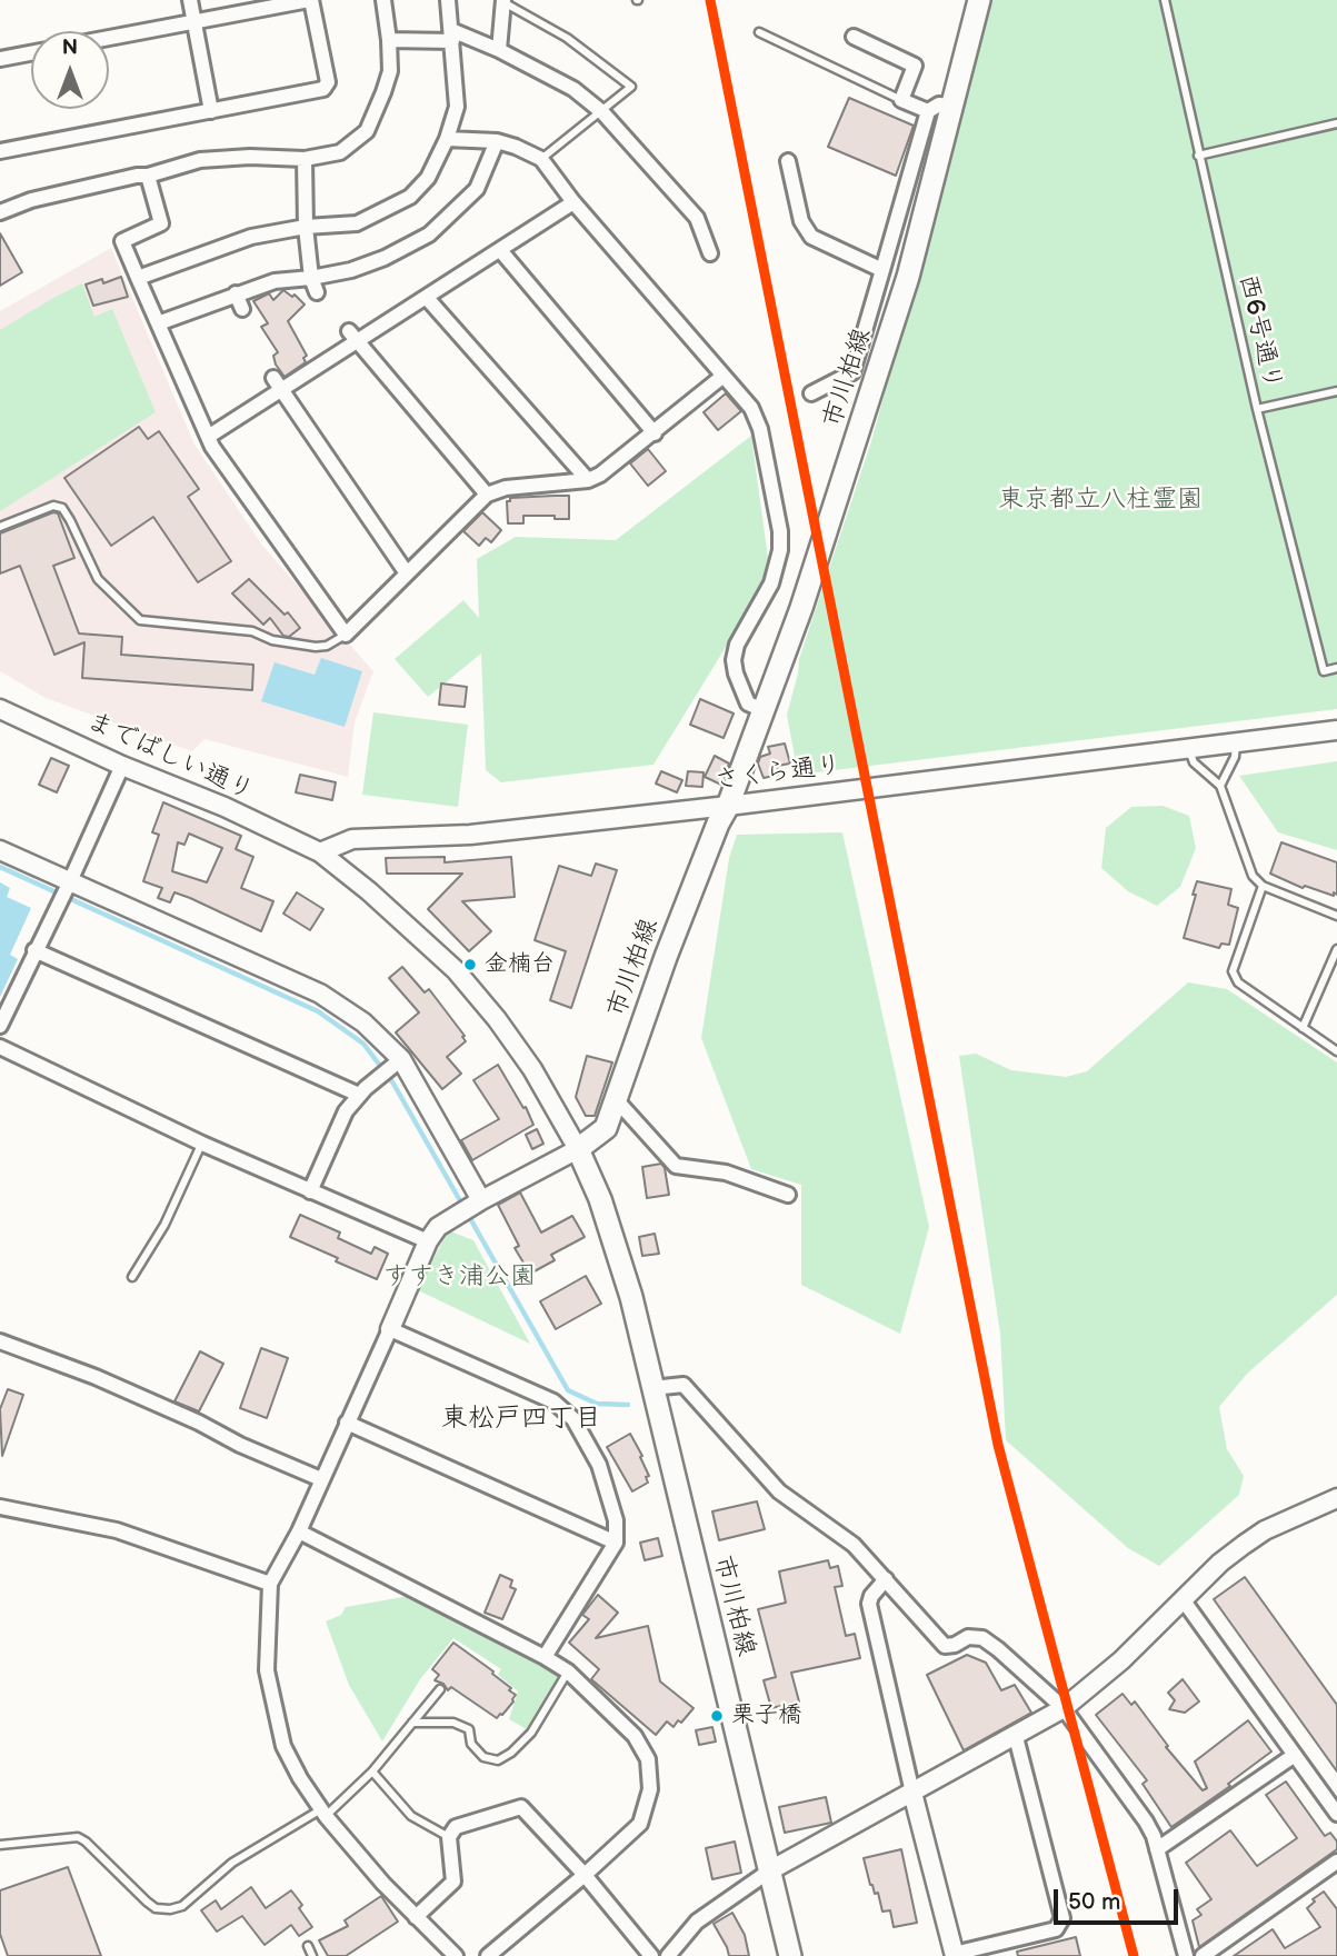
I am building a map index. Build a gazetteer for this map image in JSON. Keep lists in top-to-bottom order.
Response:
{
  "streets": {
    "main road": ["市川柏線"],
    "street": ["までばしい通り", "さくら通り"],
    "lane": ["西6号通り"]
  },
  "crossings": [
    ["市川柏線", "までばしい通り"],
    ["市川柏線", "さくら通り"],
    ["までばしい通り", "さくら通り"]
  ],
  "districts": ["東松戸四丁目"],
  "parks": ["東京都立八柱霊園", "すすき浦公園"],
  "places": ["金楠台", "栗子橋"],
  "scale_bar": "50 m",
  "north": "top"
}
